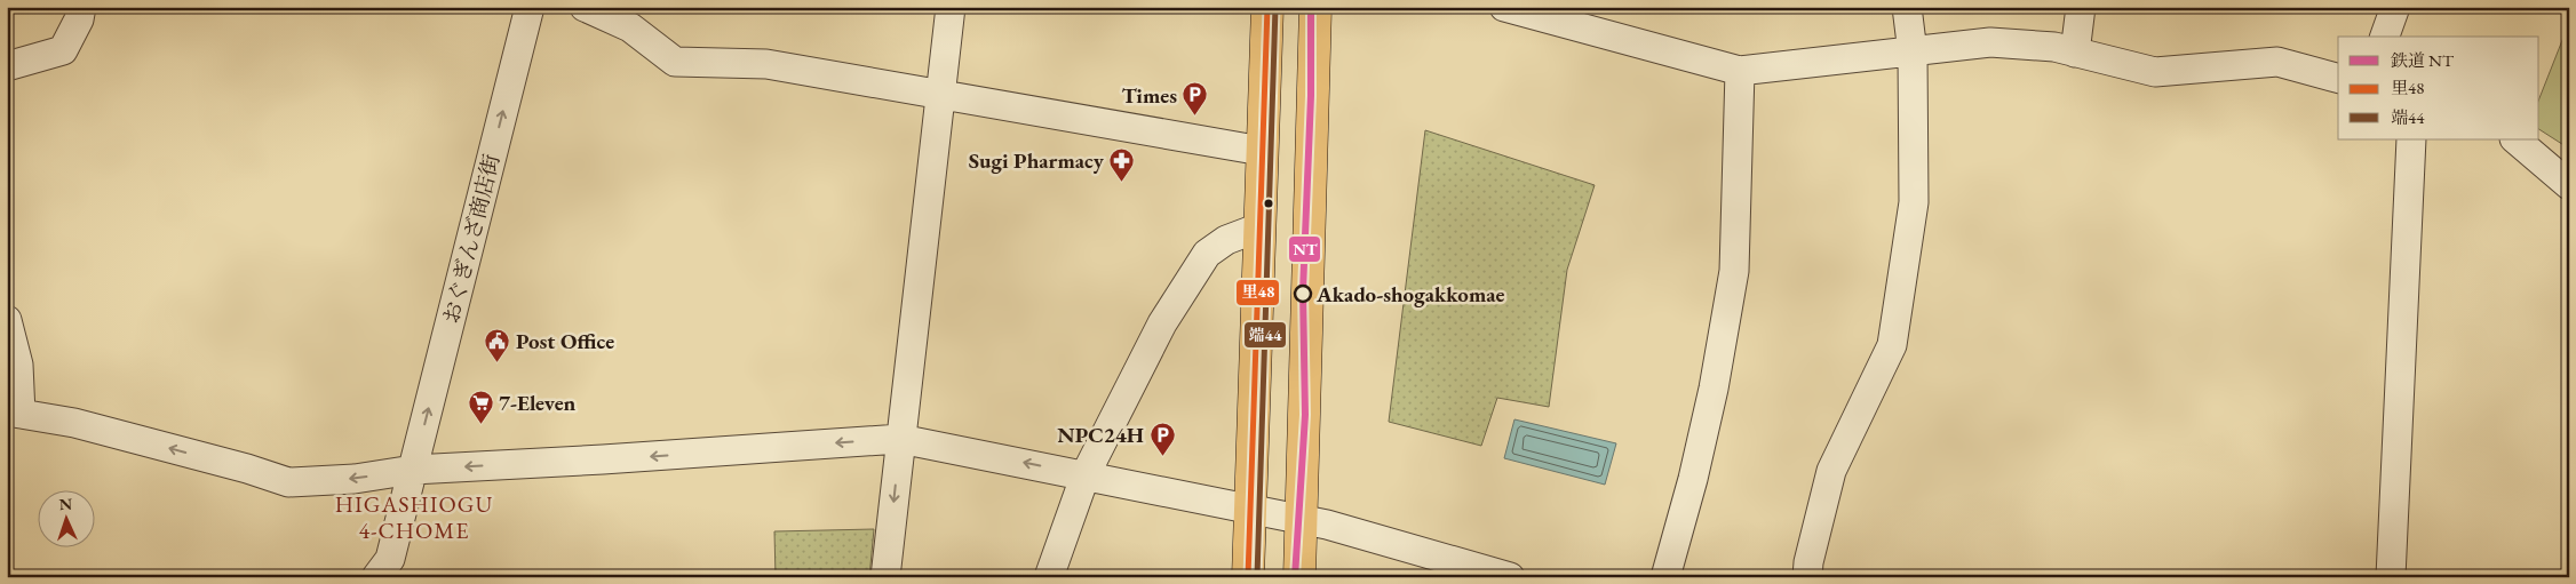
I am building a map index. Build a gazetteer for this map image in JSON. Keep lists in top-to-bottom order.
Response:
{
  "streets": {
    "street": ["おぐぎんざ商店街"]
  },
  "one_way": ["おぐぎんざ商店街"],
  "districts": ["HIGASHIOGU 4-CHOME"],
  "places": {
    "parking": ["Times", "NPC24H"],
    "pharmacy": ["Sugi Pharmacy"],
    "other": ["Akado-shogakkomae"],
    "public building": ["Post Office"],
    "supermarket": ["7-Eleven"]
  },
  "lines": ["rail line NT", "transit line 里48", "transit line 端44"],
  "legend": ["鉄道 NT", "里48", "端44"],
  "north": "top"
}
